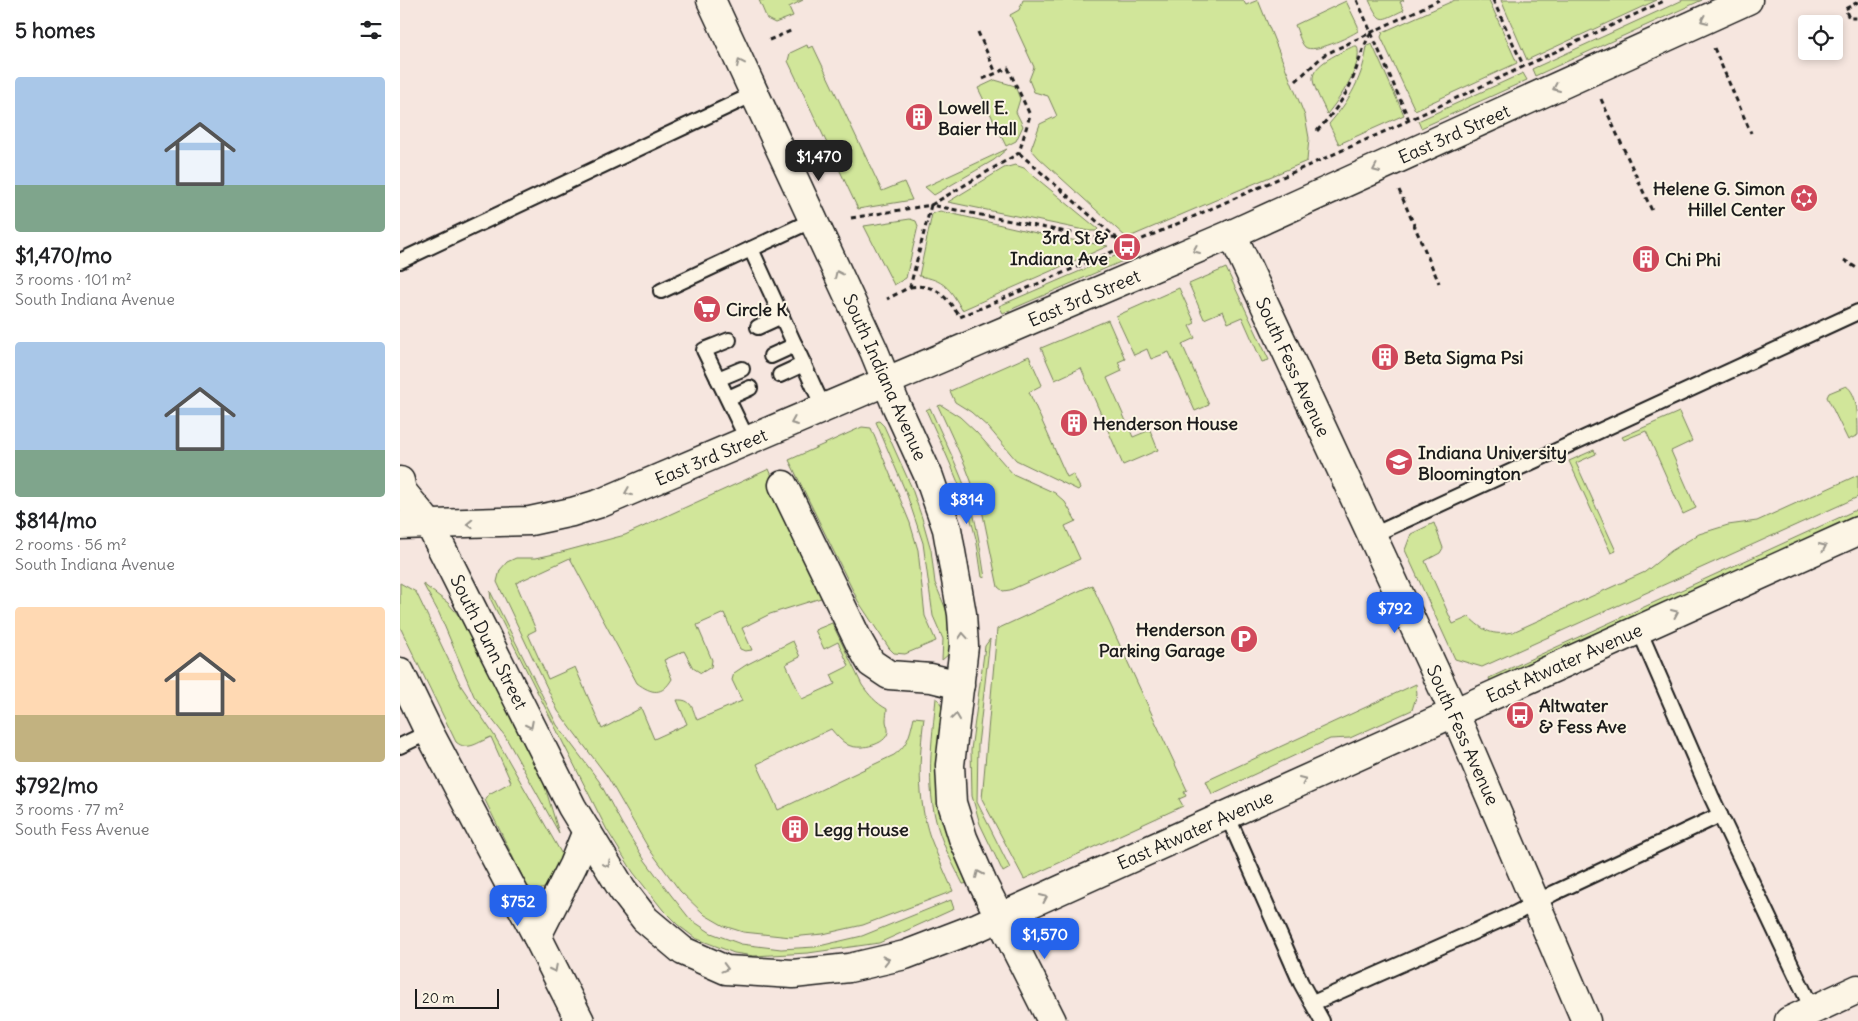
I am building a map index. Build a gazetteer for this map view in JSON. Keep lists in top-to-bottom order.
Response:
{
  "streets": {
    "main road": [
      "East 3rd Street",
      "South Fess Avenue",
      "South Indiana Avenue",
      "South Dunn Street",
      "East Atwater Avenue"
    ]
  },
  "crossings": [
    ["East 3rd Street", "South Fess Avenue"],
    ["East 3rd Street", "South Indiana Avenue"],
    ["East 3rd Street", "South Dunn Street"],
    ["South Fess Avenue", "East Atwater Avenue"],
    ["South Indiana Avenue", "East Atwater Avenue"],
    ["South Dunn Street", "East Atwater Avenue"]
  ],
  "one_way": ["East 3rd Street", "South Indiana Avenue", "East Atwater Avenue"],
  "places": {
    "building": [
      "Lowell E. Baier Hall",
      "Chi Phi",
      "Beta Sigma Psi",
      "Henderson House",
      "Legg House"
    ],
    "synagogue": ["Helene G. Simon Hillel Center"],
    "bus stop": ["3rd St & Indiana Ave", "Altwater & Fess Ave"],
    "supermarket": ["Circle K"],
    "school or university": ["Indiana University Bloomington"],
    "parking": ["Henderson Parking Garage"]
  },
  "scale_bar": "20 m",
  "page": {
    "heading": "5 homes",
    "list": [
      {
        "name": "$1,470/mo",
        "note": "3 rooms · 101 m² · South Indiana Avenue"
      },
      {
        "name": "$814/mo",
        "note": "2 rooms · 56 m² · South Indiana Avenue"
      },
      {
        "name": "$792/mo",
        "note": "3 rooms · 77 m² · South Fess Avenue"
      }
    ],
    "price": [
      "$1,470",
      "$814",
      "$792",
      "$752",
      "$1,570"
    ],
    "scale": "20 m"
  }
}
